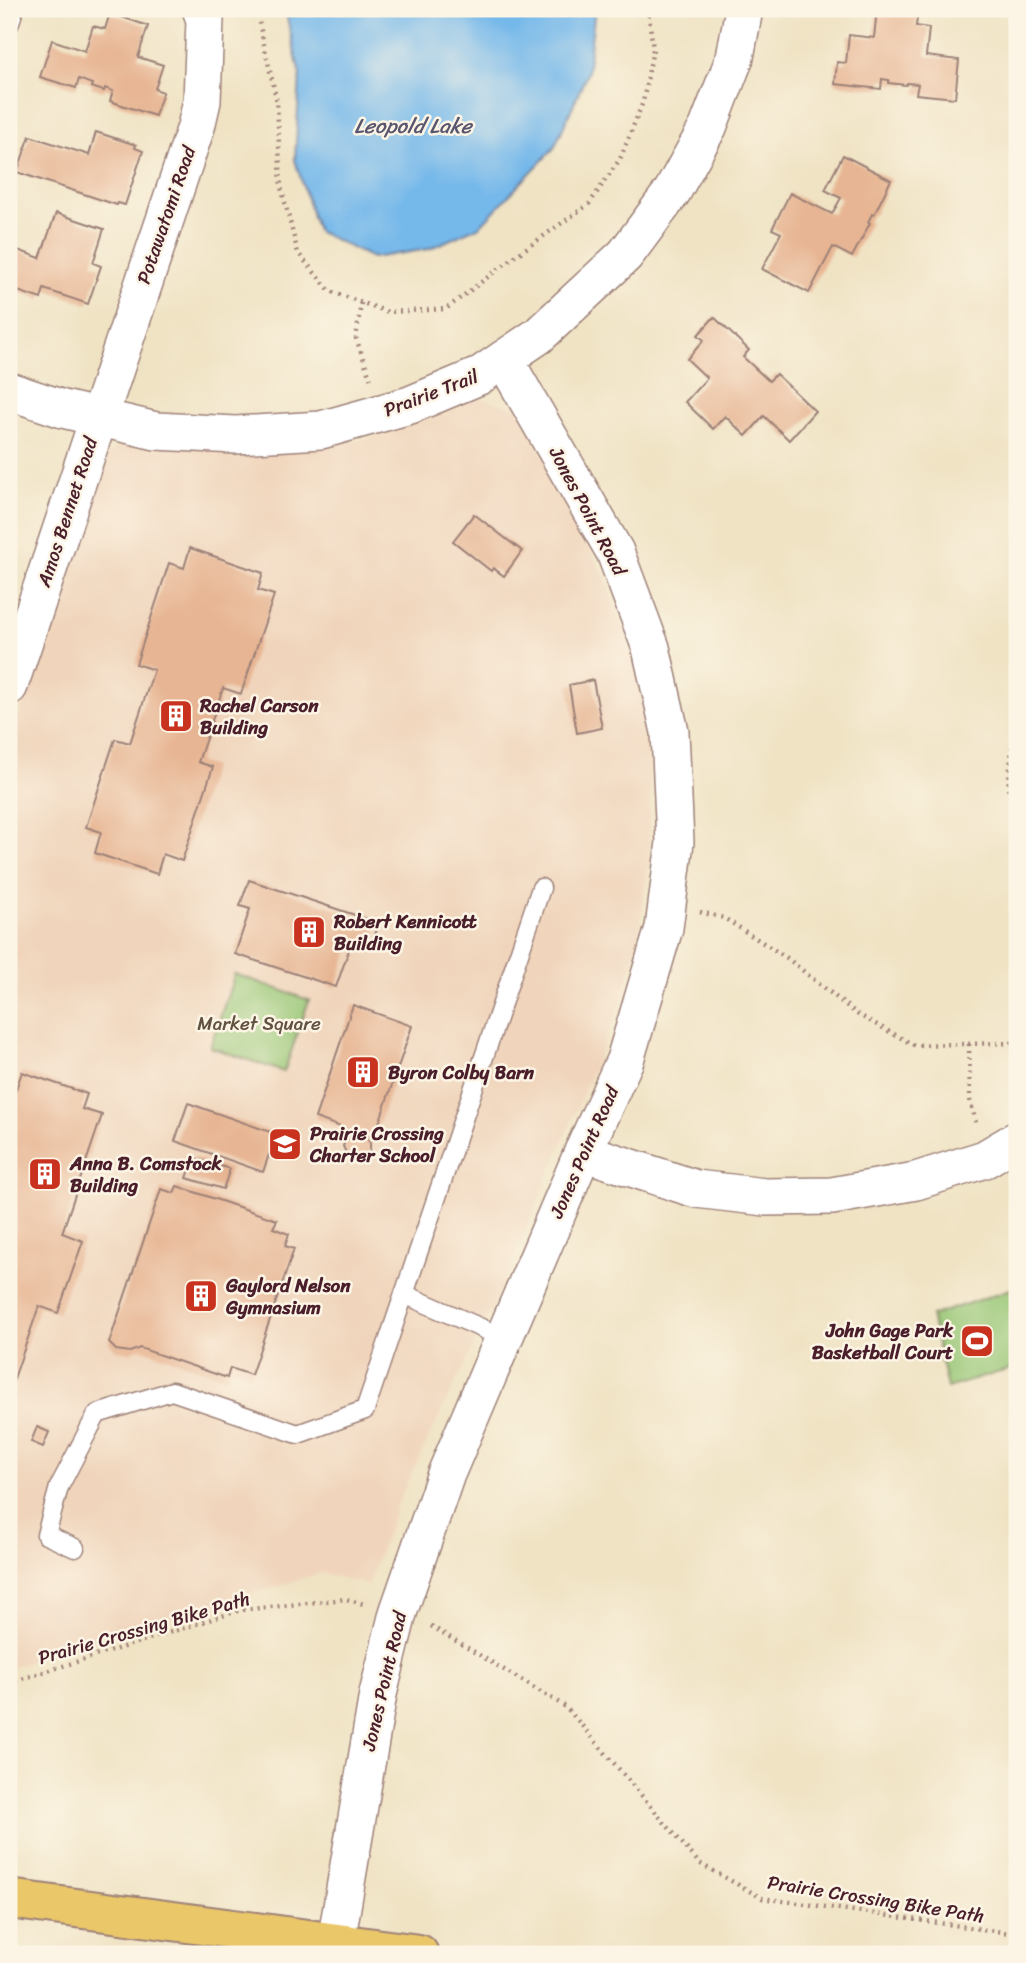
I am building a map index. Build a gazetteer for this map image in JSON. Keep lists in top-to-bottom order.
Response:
{
  "streets": {
    "street": [
      "Potawatomi Road",
      "Prairie Trail",
      "Jones Point Road",
      "Amos Bennet Road"
    ],
    "path": ["Prairie Crossing Bike Path"]
  },
  "crossings": [
    ["Potawatomi Road", "Prairie Trail"],
    ["Potawatomi Road", "Amos Bennet Road"],
    ["Prairie Trail", "Jones Point Road"],
    ["Prairie Trail", "Amos Bennet Road"],
    ["Jones Point Road", "Prairie Crossing Bike Path"]
  ],
  "water": ["Leopold Lake"],
  "parks": ["Market Square"],
  "places": {
    "building": [
      "Rachel Carson Building",
      "Robert Kennicott Building",
      "Byron Colby Barn",
      "Anna B. Comstock Building",
      "Gaylord Nelson Gymnasium"
    ],
    "school or university": ["Prairie Crossing Charter School"],
    "sports": ["John Gage Park Basketball Court"]
  }
}
